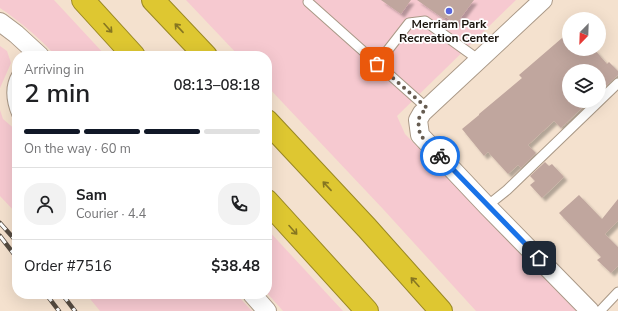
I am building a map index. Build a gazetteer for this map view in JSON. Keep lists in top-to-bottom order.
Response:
{
  "places": ["Merriam Park Recreation Center"],
  "north": "bottom left",
  "page": {
    "heading": ["2 min", "Arriving in", "08:13–08:18"],
    "panel": [
      "Sam",
      "Courier · 4.4",
      "Order #7516",
      "$38.48"
    ],
    "bar": "On the way · 60 m"
  }
}
